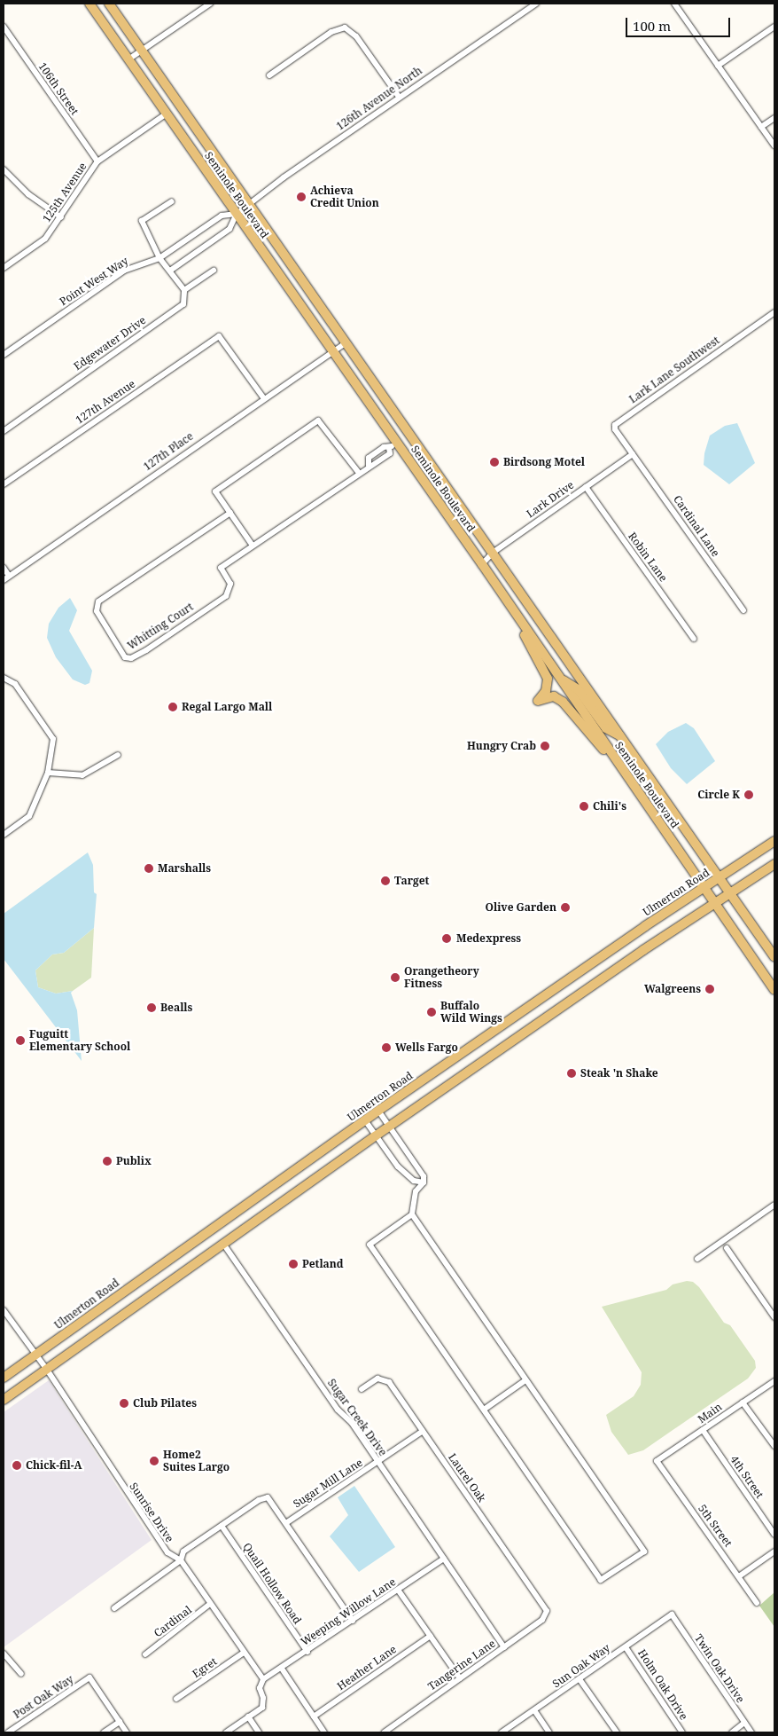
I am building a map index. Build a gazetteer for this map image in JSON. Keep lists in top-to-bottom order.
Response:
{
  "streets": {
    "main road": ["Seminole Boulevard", "Ulmerton Road"],
    "street": [
      "106th Street",
      "126th Avenue North",
      "125th Avenue",
      "Point West Way",
      "Edgewater Drive",
      "Lark Lane Southwest",
      "127th Avenue",
      "127th Place",
      "Lark Drive",
      "Cardinal Lane",
      "Robin Lane",
      "Whitting Court",
      "Main",
      "Sugar Creek Drive",
      "4th Street",
      "Laurel Oak",
      "Sugar Mill Lane",
      "Sunrise Drive",
      "5th Street",
      "Quail Hollow Road",
      "Weeping Willow Lane",
      "Cardinal",
      "Tangerine Lane",
      "Sun Oak Way",
      "Egret",
      "Heather Lane",
      "Twin Oak Drive",
      "Holm Oak Drive",
      "Post Oak Way"
    ]
  },
  "crossings": [
    ["106th Street", "125th Avenue"],
    ["126th Avenue North", "Seminole Boulevard"],
    ["126th Avenue North", "Point West Way"],
    ["125th Avenue", "Seminole Boulevard"],
    ["Seminole Boulevard", "Point West Way"],
    ["Seminole Boulevard", "127th Place"],
    ["Seminole Boulevard", "Lark Drive"],
    ["Seminole Boulevard", "Whitting Court"],
    ["Seminole Boulevard", "Ulmerton Road"],
    ["Lark Lane Southwest", "Lark Drive"],
    ["Lark Lane Southwest", "Cardinal Lane"],
    ["127th Avenue", "127th Place"],
    ["Lark Drive", "Cardinal Lane"],
    ["Lark Drive", "Robin Lane"],
    ["Ulmerton Road", "Sunrise Drive"],
    ["Main", "4th Street"],
    ["Main", "5th Street"],
    ["Sugar Creek Drive", "Sugar Mill Lane"],
    ["Sugar Creek Drive", "Weeping Willow Lane"],
    ["Sugar Creek Drive", "Tangerine Lane"],
    ["Laurel Oak", "Sugar Mill Lane"],
    ["Laurel Oak", "Tangerine Lane"],
    ["Sunrise Drive", "Weeping Willow Lane"],
    ["Sunrise Drive", "Cardinal"],
    ["Sunrise Drive", "Egret"],
    ["Quail Hollow Road", "Weeping Willow Lane"],
    ["Sun Oak Way", "Twin Oak Drive"],
    ["Sun Oak Way", "Holm Oak Drive"]
  ],
  "places": [
    "Achieva Credit Union",
    "Birdsong Motel",
    "Regal Largo Mall",
    "Hungry Crab",
    "Circle K",
    "Chili's",
    "Marshalls",
    "Target",
    "Olive Garden",
    "Medexpress",
    "Orangetheory Fitness",
    "Walgreens",
    "Bealls",
    "Buffalo Wild Wings",
    "Fuguitt Elementary School",
    "Wells Fargo",
    "Steak 'n Shake",
    "Publix",
    "Petland",
    "Club Pilates",
    "Home2 Suites Largo",
    "Chick-fil-A"
  ],
  "scale_bar": "100 m"
}
